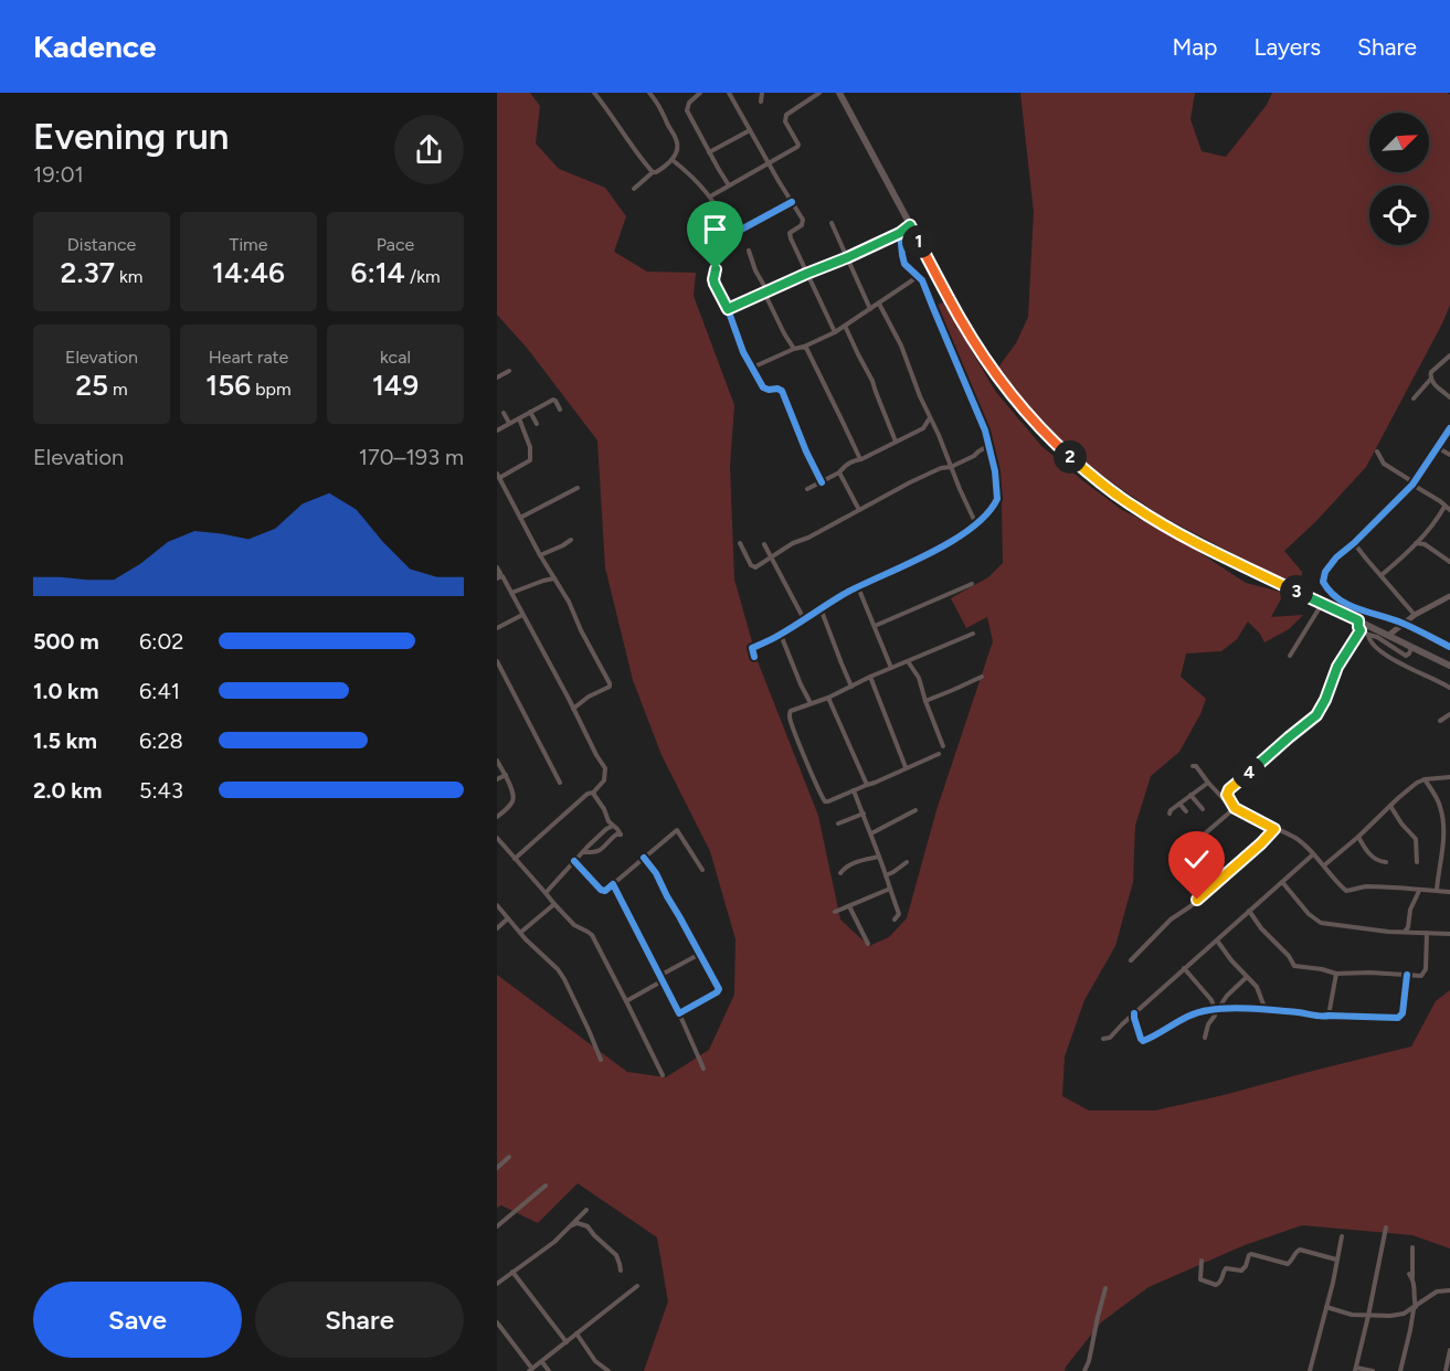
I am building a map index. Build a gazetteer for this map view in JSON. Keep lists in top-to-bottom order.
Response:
{
  "north": "top right",
  "page": {
    "header": "Kadence",
    "nav": ["Map", "Layers", "Share"],
    "heading": ["Evening run", "19:01"],
    "stats": [
      ["Distance", "2.37 km"],
      ["Time", "14:46"],
      ["Pace", "6:14 /km"],
      ["Elevation", "25 m"],
      ["Heart rate", "156 bpm"],
      ["kcal", "149"]
    ],
    "pins": [
      "1",
      "2",
      "3",
      "4"
    ],
    "chart": ["Elevation", "170–193 m"],
    "list": [
      {
        "name": "500 m",
        "note": "6:02"
      },
      {
        "name": "1.0 km",
        "note": "6:41"
      },
      {
        "name": "1.5 km",
        "note": "6:28"
      },
      {
        "name": "2.0 km",
        "note": "5:43"
      }
    ],
    "buttons": ["Save", "Share"]
  }
}
